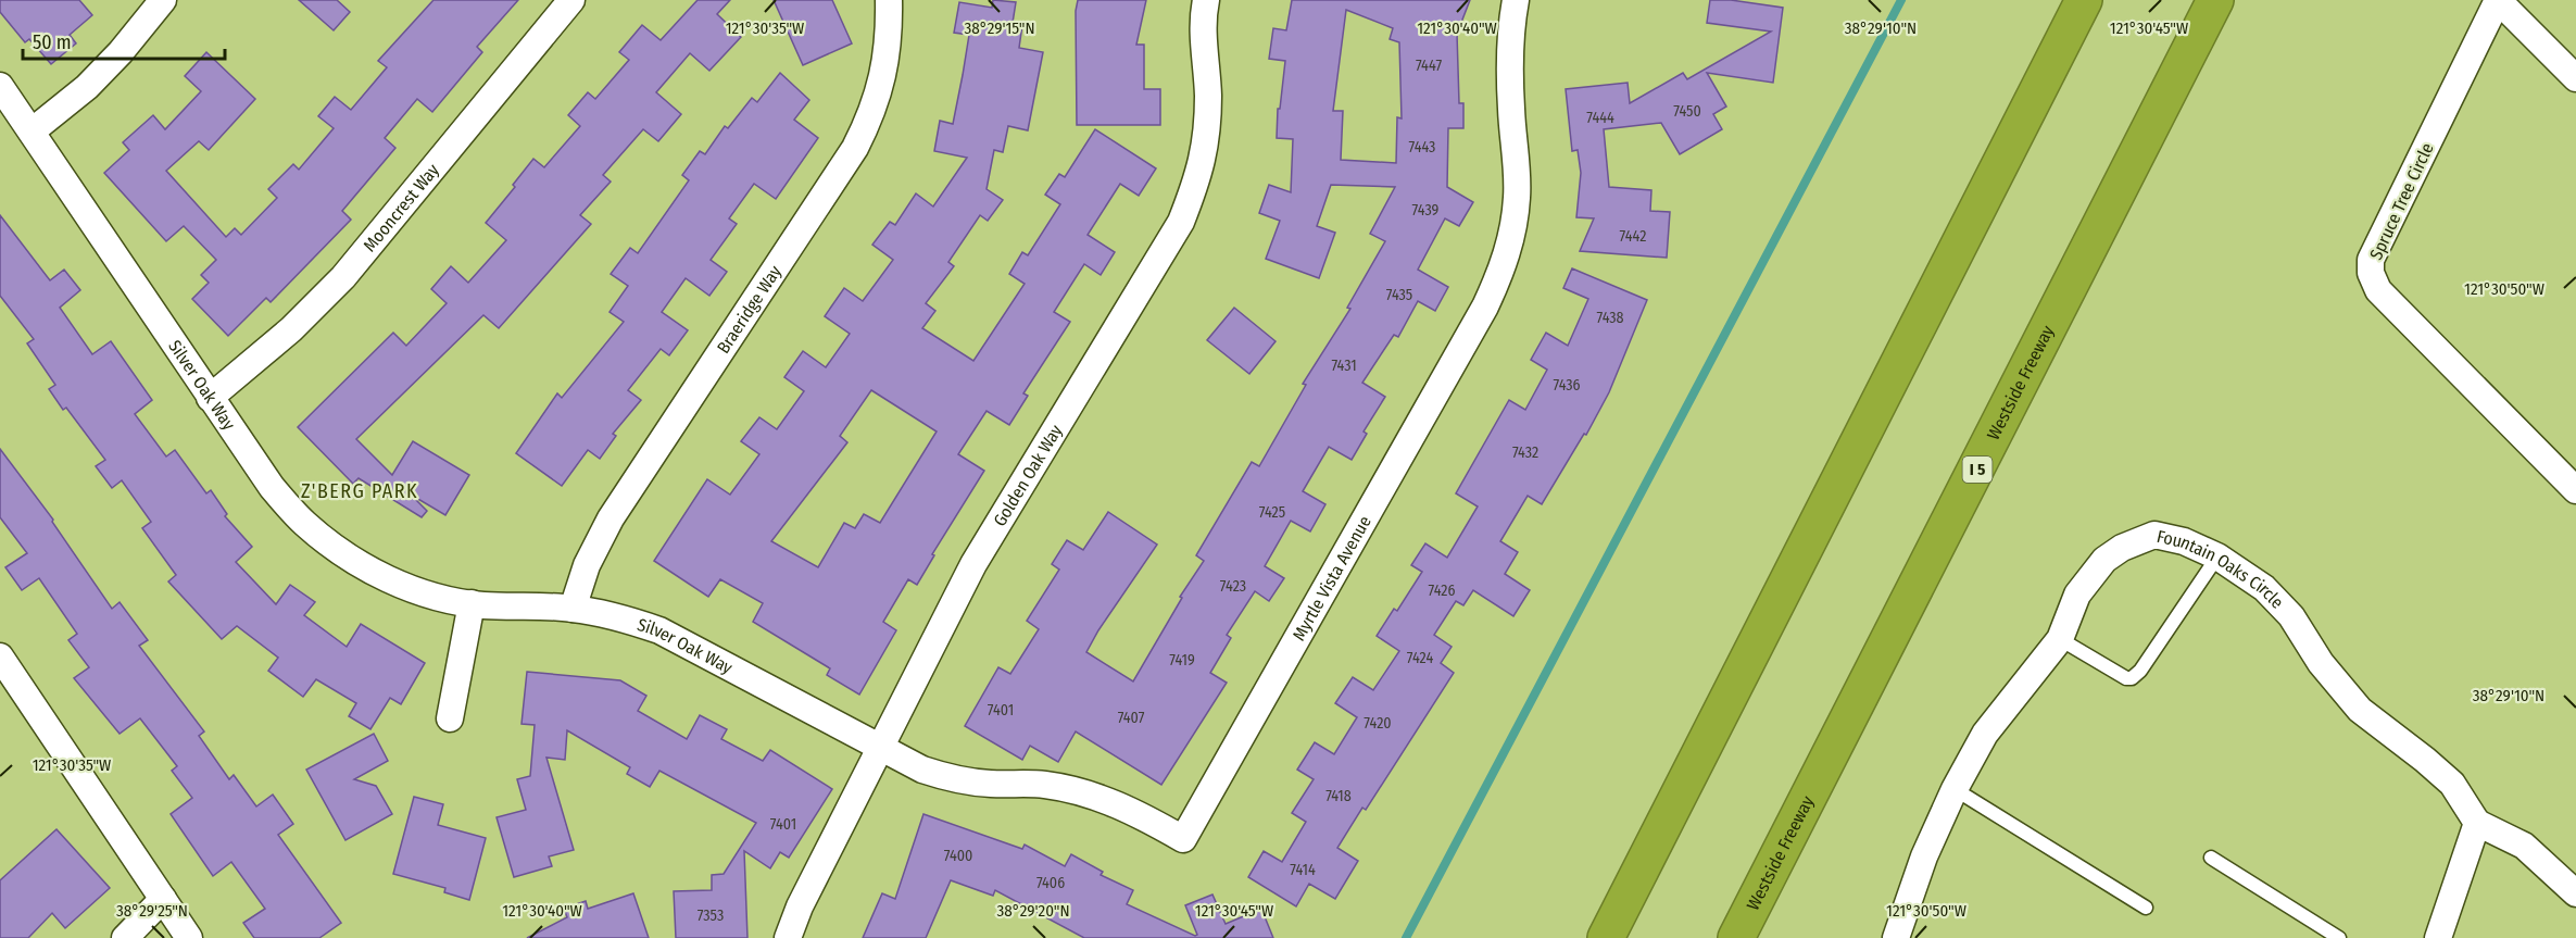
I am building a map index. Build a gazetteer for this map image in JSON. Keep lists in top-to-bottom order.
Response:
{
  "streets": {
    "highway": ["Westside Freeway", "I 5"],
    "street": [
      "Spruce Tree Circle",
      "Mooncrest Way",
      "Braeridge Way",
      "Silver Oak Way",
      "Golden Oak Way",
      "Fountain Oaks Circle",
      "Myrtle Vista Avenue"
    ]
  },
  "crossings": [
    ["Mooncrest Way", "Silver Oak Way"],
    ["Braeridge Way", "Silver Oak Way"],
    ["Silver Oak Way", "Golden Oak Way"],
    ["Silver Oak Way", "Myrtle Vista Avenue"],
    ["Golden Oak Way", "Myrtle Vista Avenue"]
  ],
  "districts": ["Z'BERG PARK"],
  "house_numbers": [
    "7447",
    "7450",
    "7444",
    "7443",
    "7439",
    "7442",
    "7435",
    "7438",
    "7431",
    "7436",
    "7432",
    "7425",
    "7423",
    "7426",
    "7424",
    "7419",
    "7401",
    "7407",
    "7420",
    "7418",
    "7401",
    "7400",
    "7414",
    "7406",
    "7353"
  ],
  "scale_bar": "50 m",
  "coordinates": [
    "121°30'35\"W",
    "38°29'15\"N",
    "121°30'40\"W",
    "38°29'10\"N",
    "121°30'45\"W",
    "121°30'50\"W",
    "38°29'25\"N",
    "38°29'20\"N"
  ]
}
